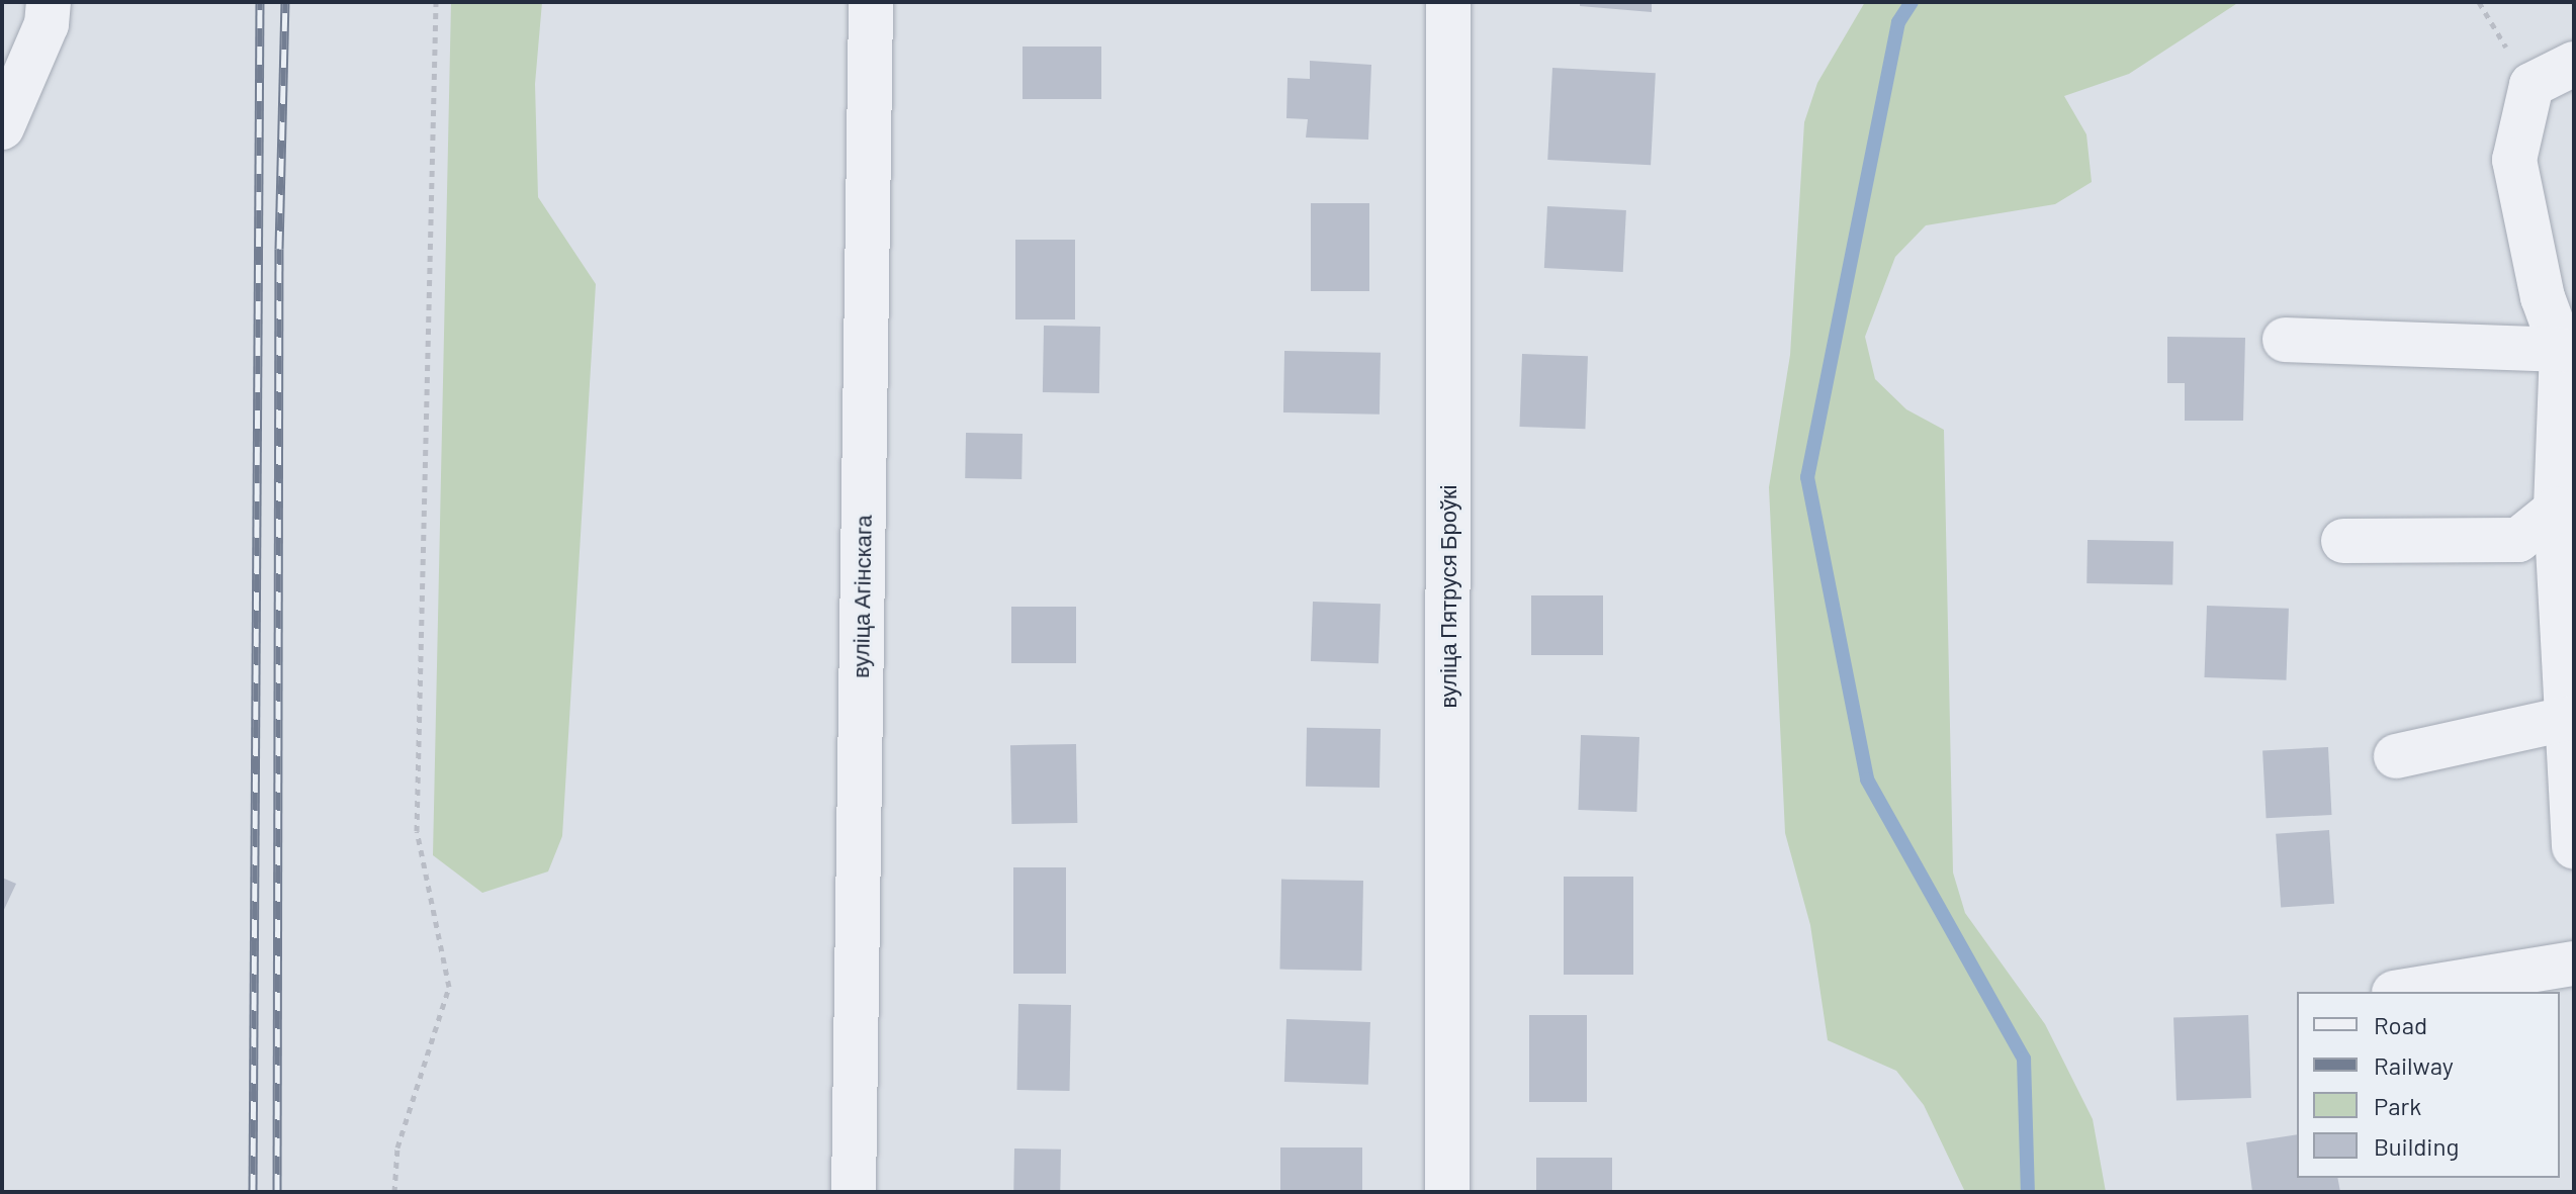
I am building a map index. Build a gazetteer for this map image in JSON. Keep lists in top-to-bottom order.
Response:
{
  "streets": {
    "street": ["вуліца Агінскага", "вуліца Пятруся Броўкі"]
  },
  "legend": [
    "Road",
    "Railway",
    "Park",
    "Building"
  ]
}
